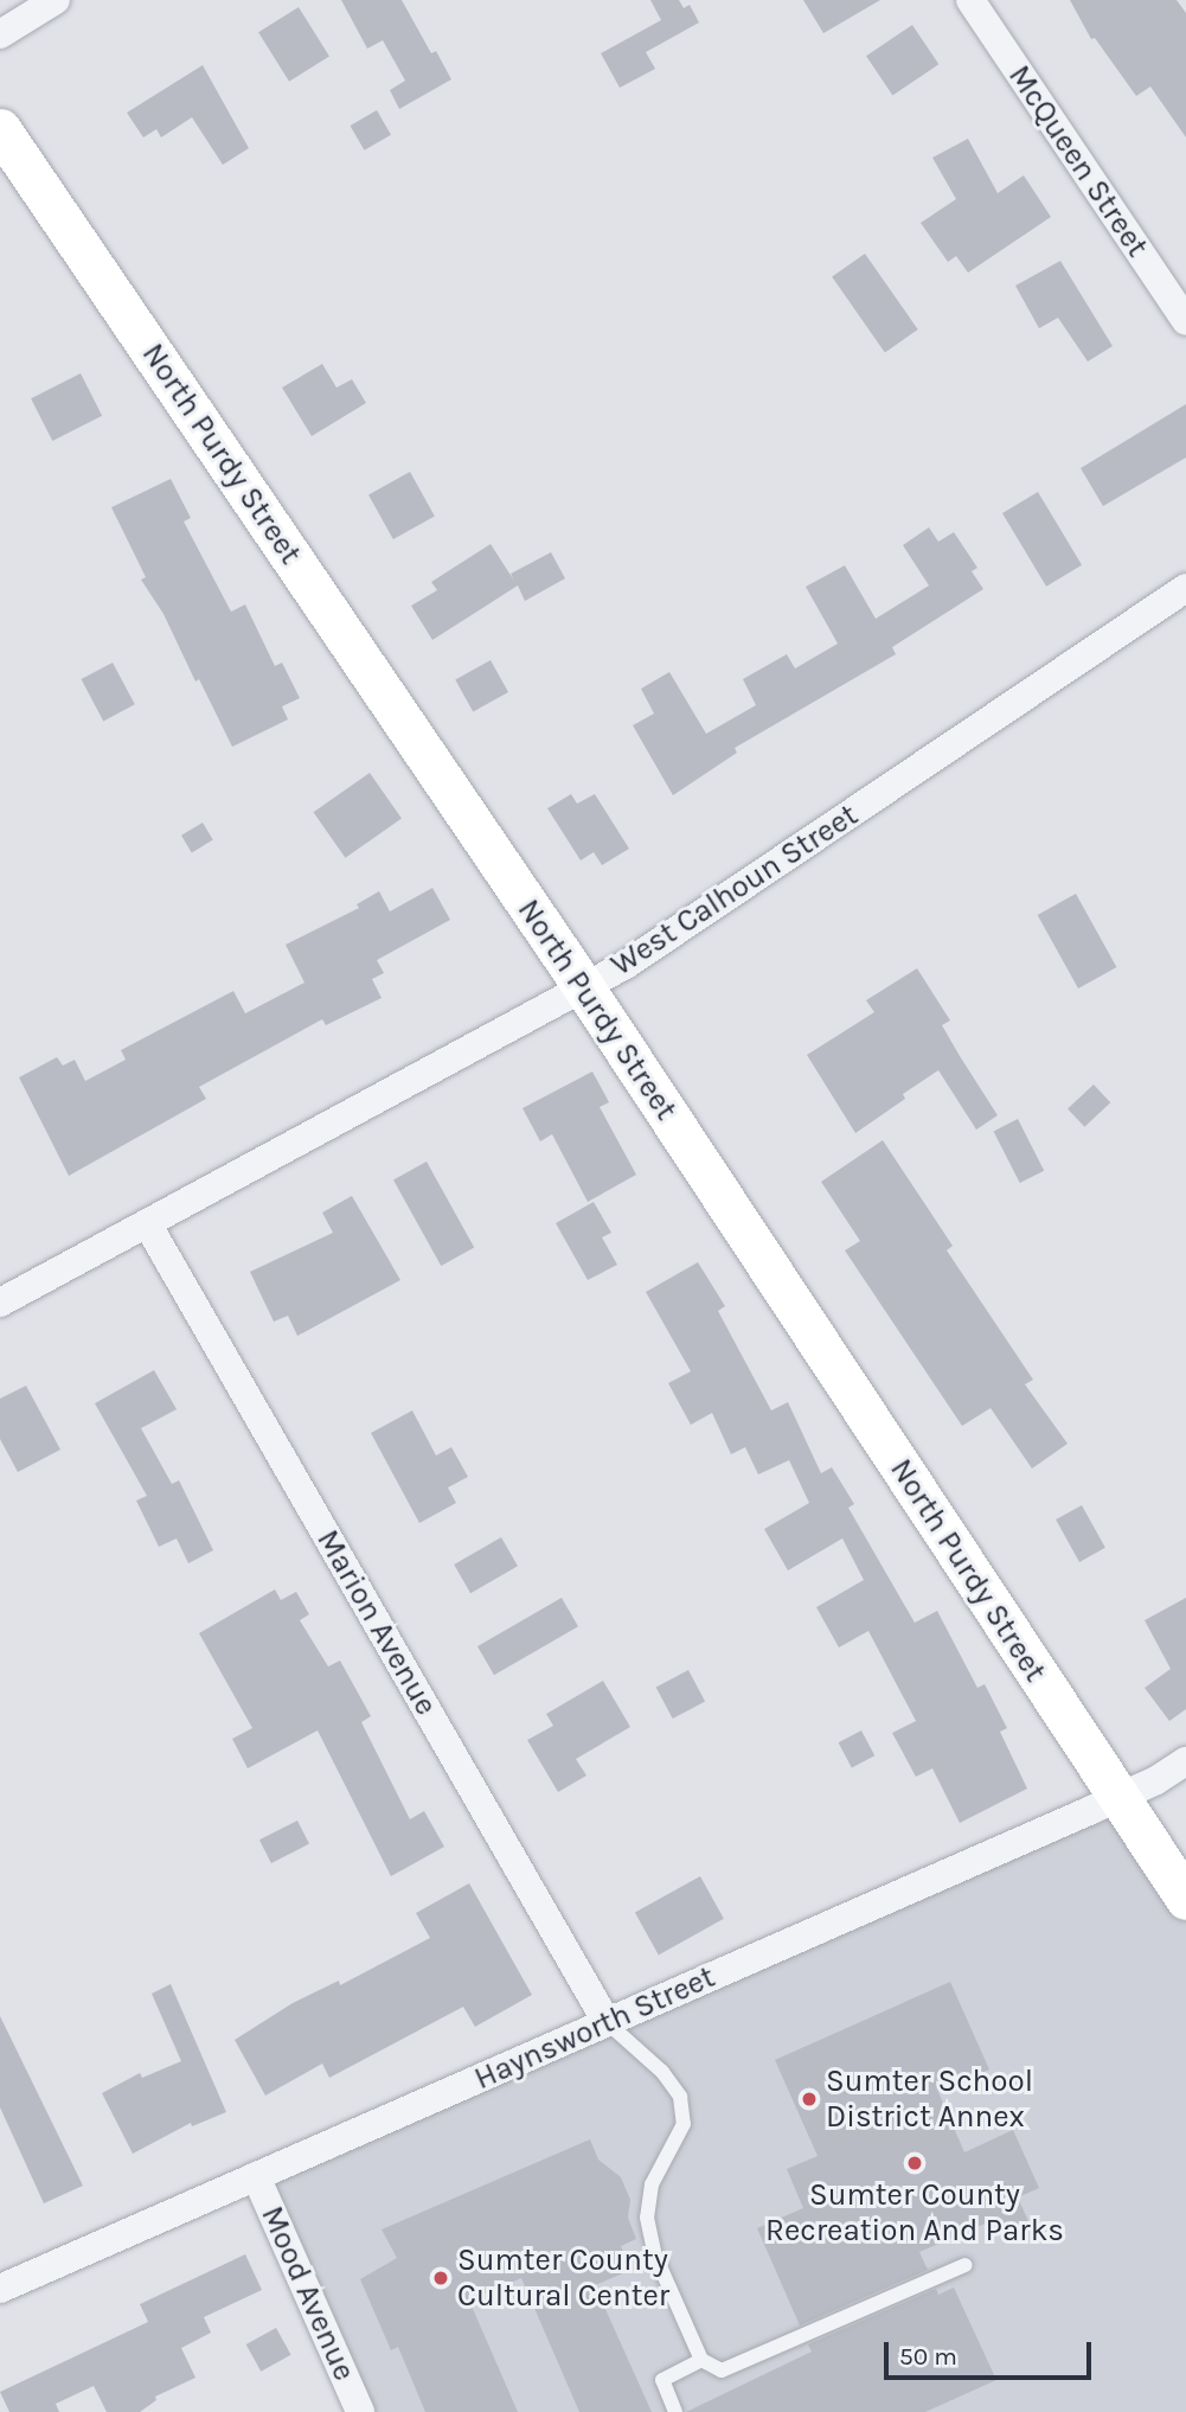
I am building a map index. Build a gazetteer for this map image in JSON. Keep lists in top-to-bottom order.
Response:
{
  "streets": {
    "street": [
      "McQueen Street",
      "North Purdy Street",
      "West Calhoun Street",
      "Marion Avenue",
      "Haynsworth Street",
      "Mood Avenue"
    ]
  },
  "crossings": [
    ["North Purdy Street", "West Calhoun Street"],
    ["North Purdy Street", "Haynsworth Street"],
    ["West Calhoun Street", "Marion Avenue"],
    ["Marion Avenue", "Haynsworth Street"],
    ["Haynsworth Street", "Mood Avenue"]
  ],
  "places": ["Sumter School District Annex", "Sumter County Recreation And Parks", "Sumter County Cultural Center"],
  "scale_bar": "50 m"
}
